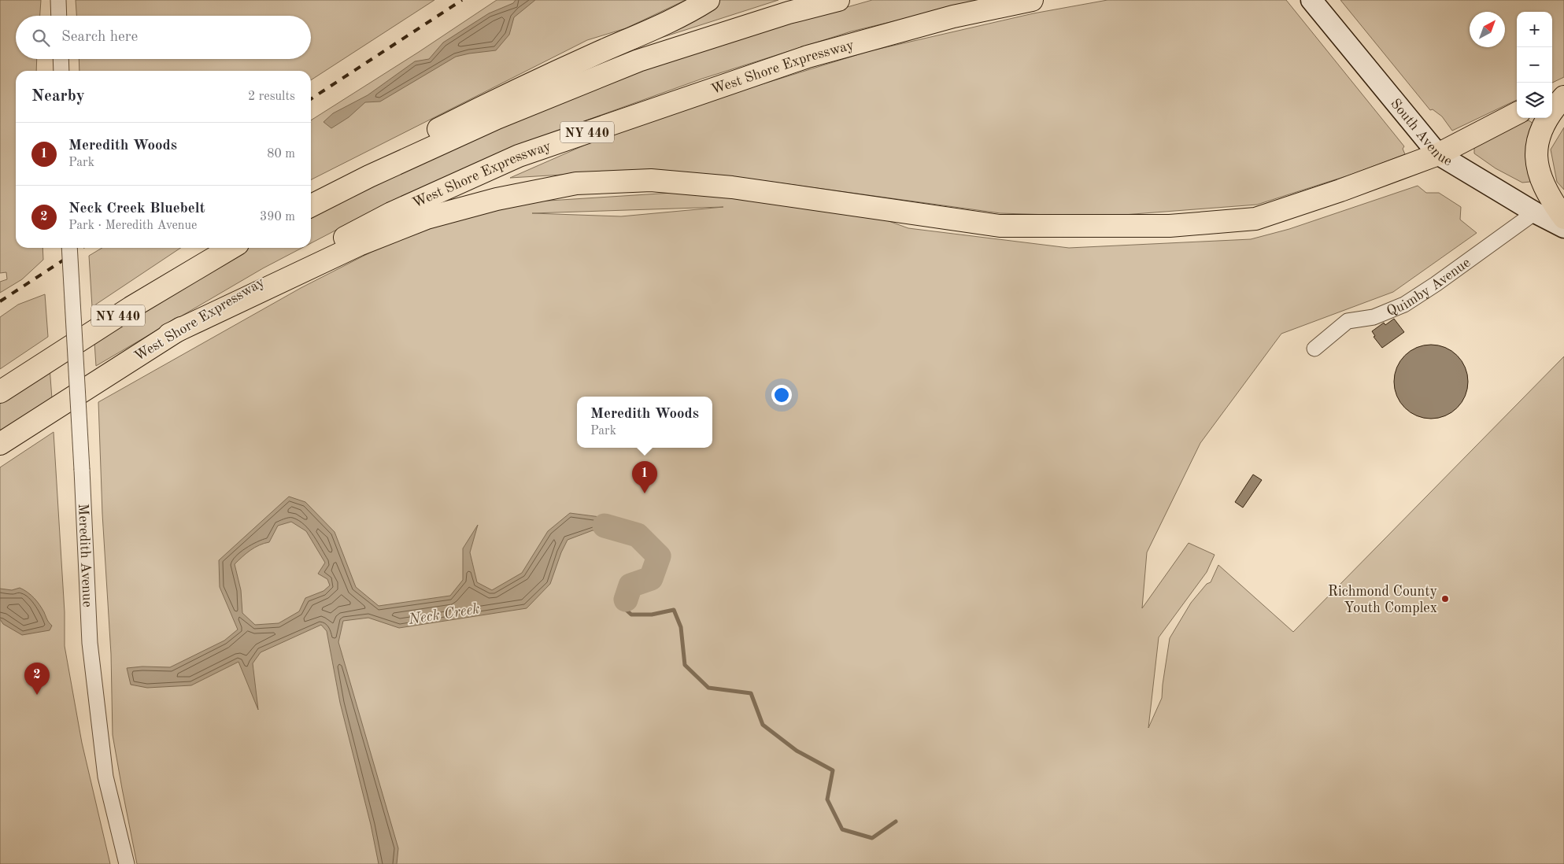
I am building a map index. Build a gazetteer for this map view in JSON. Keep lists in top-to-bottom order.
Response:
{
  "streets": {
    "highway": ["West Shore Expressway", "NY 440"],
    "street": ["South Avenue", "Quimby Avenue", "Meredith Avenue"]
  },
  "crossings": [
    ["South Avenue", "Quimby Avenue"]
  ],
  "water": ["Neck Creek"],
  "places": ["Richmond County Youth Complex"],
  "north": "top right",
  "page": {
    "map_buttons": ["+", "−"],
    "search": "Search here",
    "heading": ["Nearby", "2 results"],
    "list": [
      {
        "mark": "1",
        "name": "Meredith Woods",
        "note": "Park",
        "value": "80 m"
      },
      {
        "mark": "2",
        "name": "Neck Creek Bluebelt",
        "note": "Park · Meredith Avenue",
        "value": "390 m"
      }
    ],
    "popup": ["Meredith Woods", "Park"],
    "pins": ["1", "2"]
  }
}
